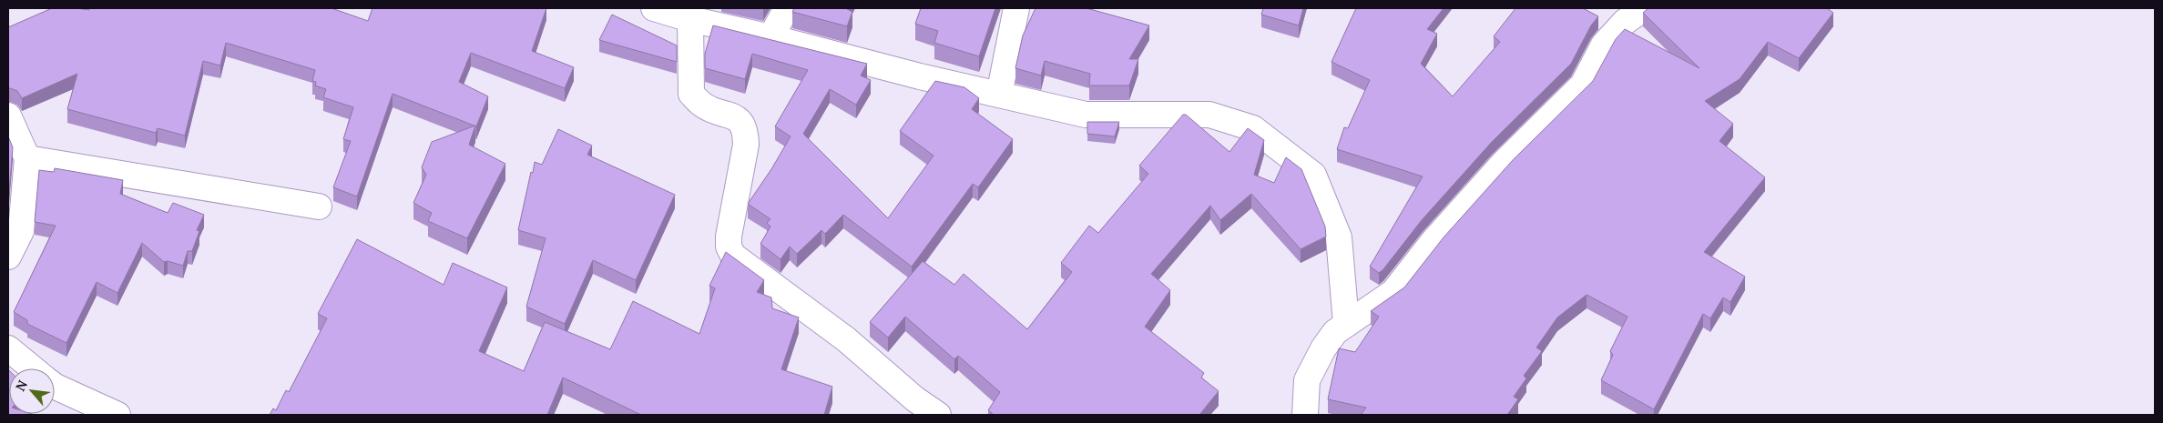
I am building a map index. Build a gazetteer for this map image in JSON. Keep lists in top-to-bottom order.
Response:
{
  "north": "top left"
}
